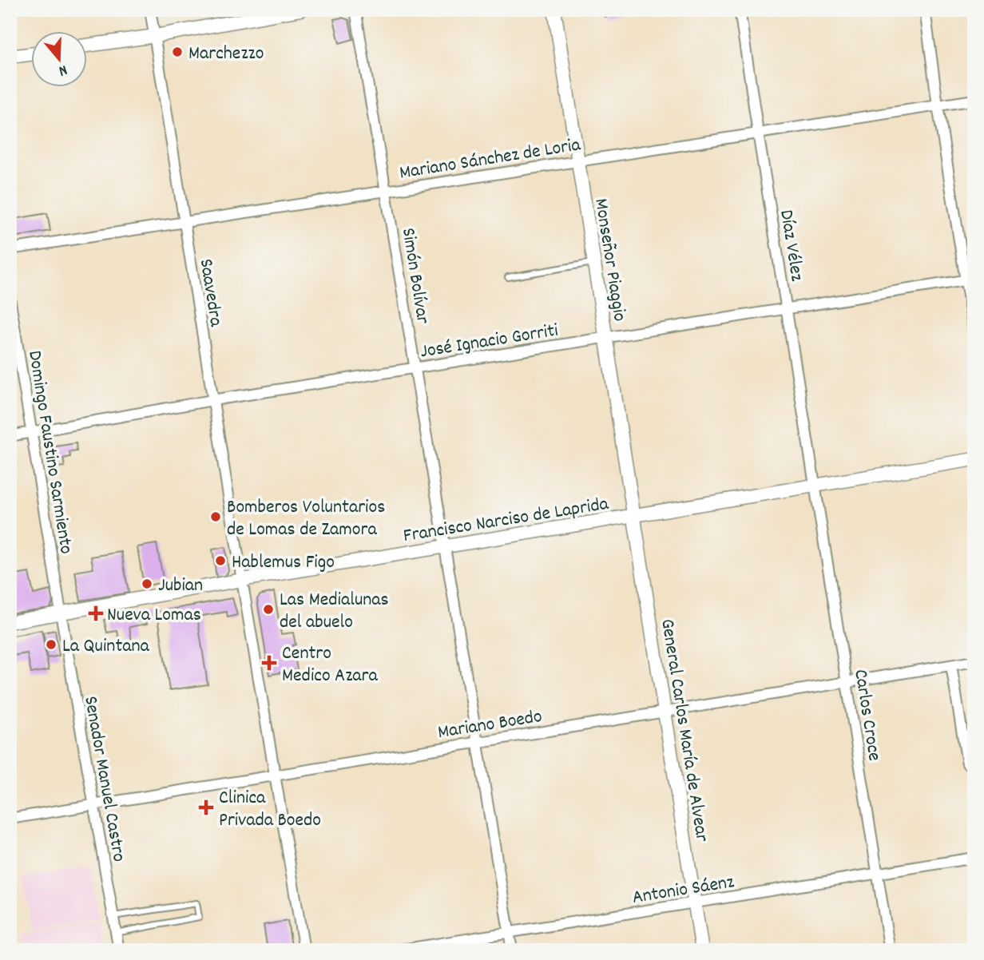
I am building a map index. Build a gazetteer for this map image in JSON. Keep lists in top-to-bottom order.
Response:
{
  "streets": {
    "street": [
      "Mariano Sánchez de Loria",
      "Díaz Vélez",
      "Monseñor Piaggio",
      "Simón Bolívar",
      "Saavedra",
      "José Ignacio Gorriti",
      "Domingo Faustino Sarmiento",
      "Francisco Narciso de Laprida",
      "Carlos Croce",
      "Mariano Boedo",
      "General Carlos María de Alvear",
      "Senador Manuel Castro",
      "Antonio Sáenz"
    ]
  },
  "crossings": [
    ["Mariano Sánchez de Loria", "Díaz Vélez"],
    ["Mariano Sánchez de Loria", "Monseñor Piaggio"],
    ["Mariano Sánchez de Loria", "Simón Bolívar"],
    ["Mariano Sánchez de Loria", "Saavedra"],
    ["Díaz Vélez", "José Ignacio Gorriti"],
    ["Díaz Vélez", "Francisco Narciso de Laprida"],
    ["Díaz Vélez", "Carlos Croce"],
    ["Monseñor Piaggio", "José Ignacio Gorriti"],
    ["Monseñor Piaggio", "Francisco Narciso de Laprida"],
    ["Monseñor Piaggio", "General Carlos María de Alvear"],
    ["Simón Bolívar", "José Ignacio Gorriti"],
    ["Simón Bolívar", "Francisco Narciso de Laprida"],
    ["Simón Bolívar", "Mariano Boedo"],
    ["Simón Bolívar", "Antonio Sáenz"],
    ["Saavedra", "José Ignacio Gorriti"],
    ["Saavedra", "Francisco Narciso de Laprida"],
    ["Saavedra", "Mariano Boedo"],
    ["José Ignacio Gorriti", "Domingo Faustino Sarmiento"],
    ["Domingo Faustino Sarmiento", "Francisco Narciso de Laprida"],
    ["Domingo Faustino Sarmiento", "Senador Manuel Castro"],
    ["Francisco Narciso de Laprida", "Carlos Croce"],
    ["Francisco Narciso de Laprida", "General Carlos María de Alvear"],
    ["Francisco Narciso de Laprida", "Senador Manuel Castro"],
    ["Carlos Croce", "Mariano Boedo"],
    ["Carlos Croce", "Antonio Sáenz"],
    ["Mariano Boedo", "General Carlos María de Alvear"],
    ["Mariano Boedo", "Senador Manuel Castro"],
    ["General Carlos María de Alvear", "Antonio Sáenz"]
  ],
  "places": {
    "other": [
      "Marchezzo",
      "Bomberos Voluntarios de Lomas de Zamora",
      "Hablemus Figo",
      "Jubian",
      "Las Medialunas del abuelo",
      "La Quintana"
    ],
    "health": ["Nueva Lomas", "Centro Medico Azara", "Clinica Privada Boedo"]
  },
  "north": "bottom"
}
